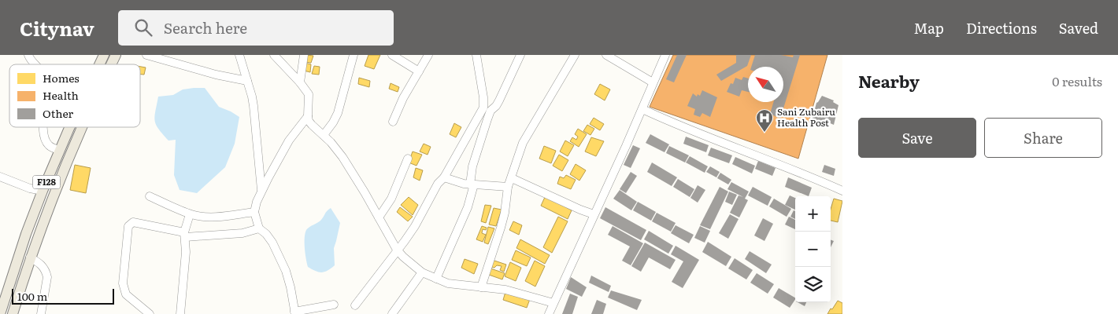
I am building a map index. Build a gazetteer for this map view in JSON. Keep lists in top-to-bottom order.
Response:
{
  "streets": {
    "main road": ["F128"]
  },
  "places": {
    "hospital": ["Sani Zubairu Health Post"]
  },
  "legend": ["Homes", "Health", "Other"],
  "scale_bar": "100 m",
  "north": "top left",
  "page": {
    "header": "Citynav",
    "search": "Search here",
    "nav": ["Map", "Directions", "Saved"],
    "heading": ["Nearby", "0 results"],
    "buttons": ["Save", "Share"],
    "map_buttons": ["+", "−"],
    "scale": "100 m"
  }
}
